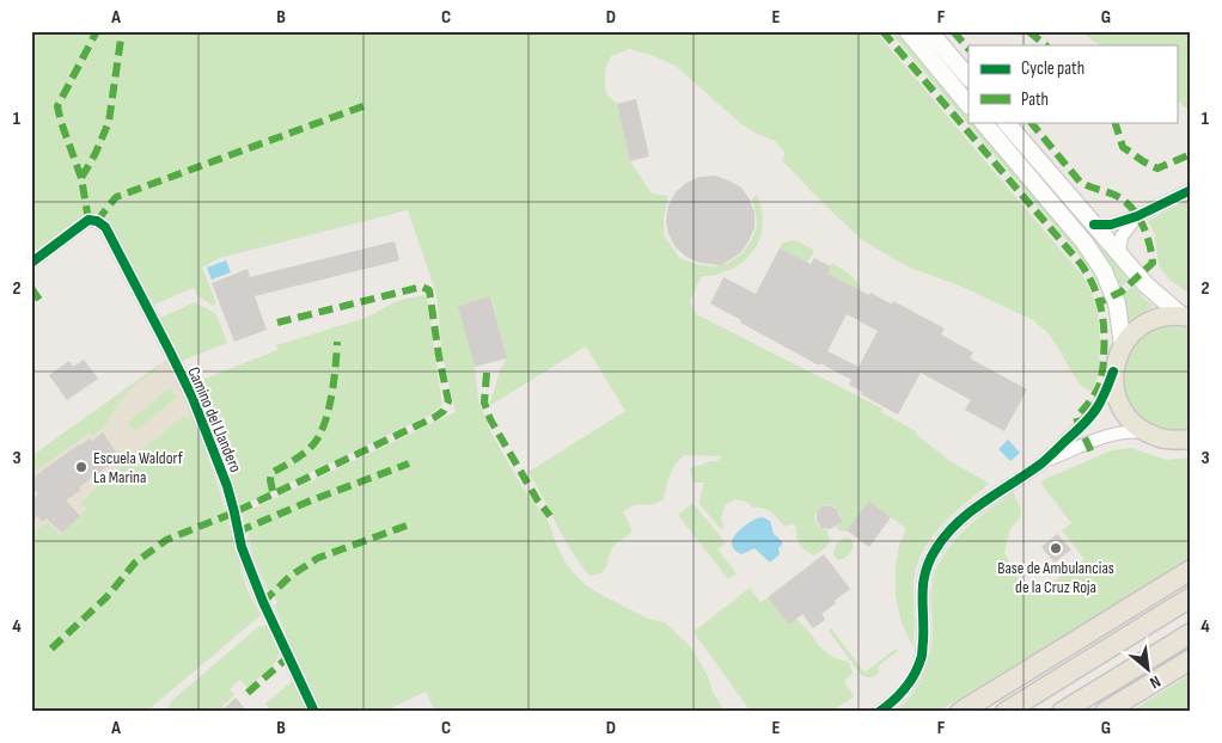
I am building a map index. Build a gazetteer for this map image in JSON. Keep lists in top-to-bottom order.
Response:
{
  "streets": {
    "street": ["Camino del Llandero"]
  },
  "places": ["Escuela Waldorf La Marina", "Base de Ambulancias de la Cruz Roja"],
  "legend": ["Cycle path", "Path"],
  "north": "bottom right",
  "grid": {
    "columns": [
      "A",
      "B",
      "C",
      "D",
      "E",
      "F",
      "G"
    ],
    "rows": [
      "1",
      "2",
      "3",
      "4"
    ]
  }
}
